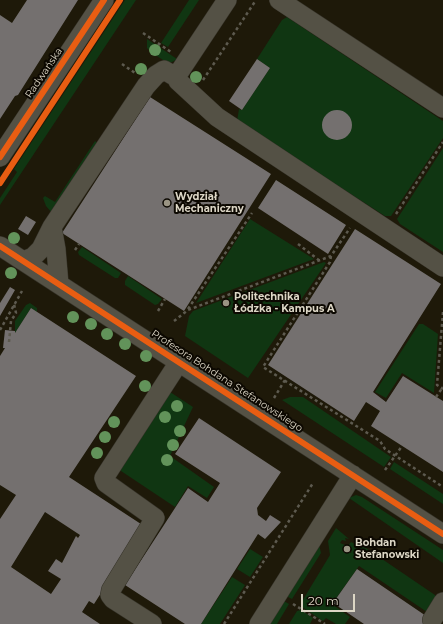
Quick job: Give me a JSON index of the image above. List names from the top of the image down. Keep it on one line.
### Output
{"streets":{"street":["Radwańska","Profesora Bohdana Stefanowskiego"]},"places":["Wydział Mechaniczny","Politechnika Łódzka - Kampus A","Bohdan Stefanowski"],"scale_bar":"20 m"}
